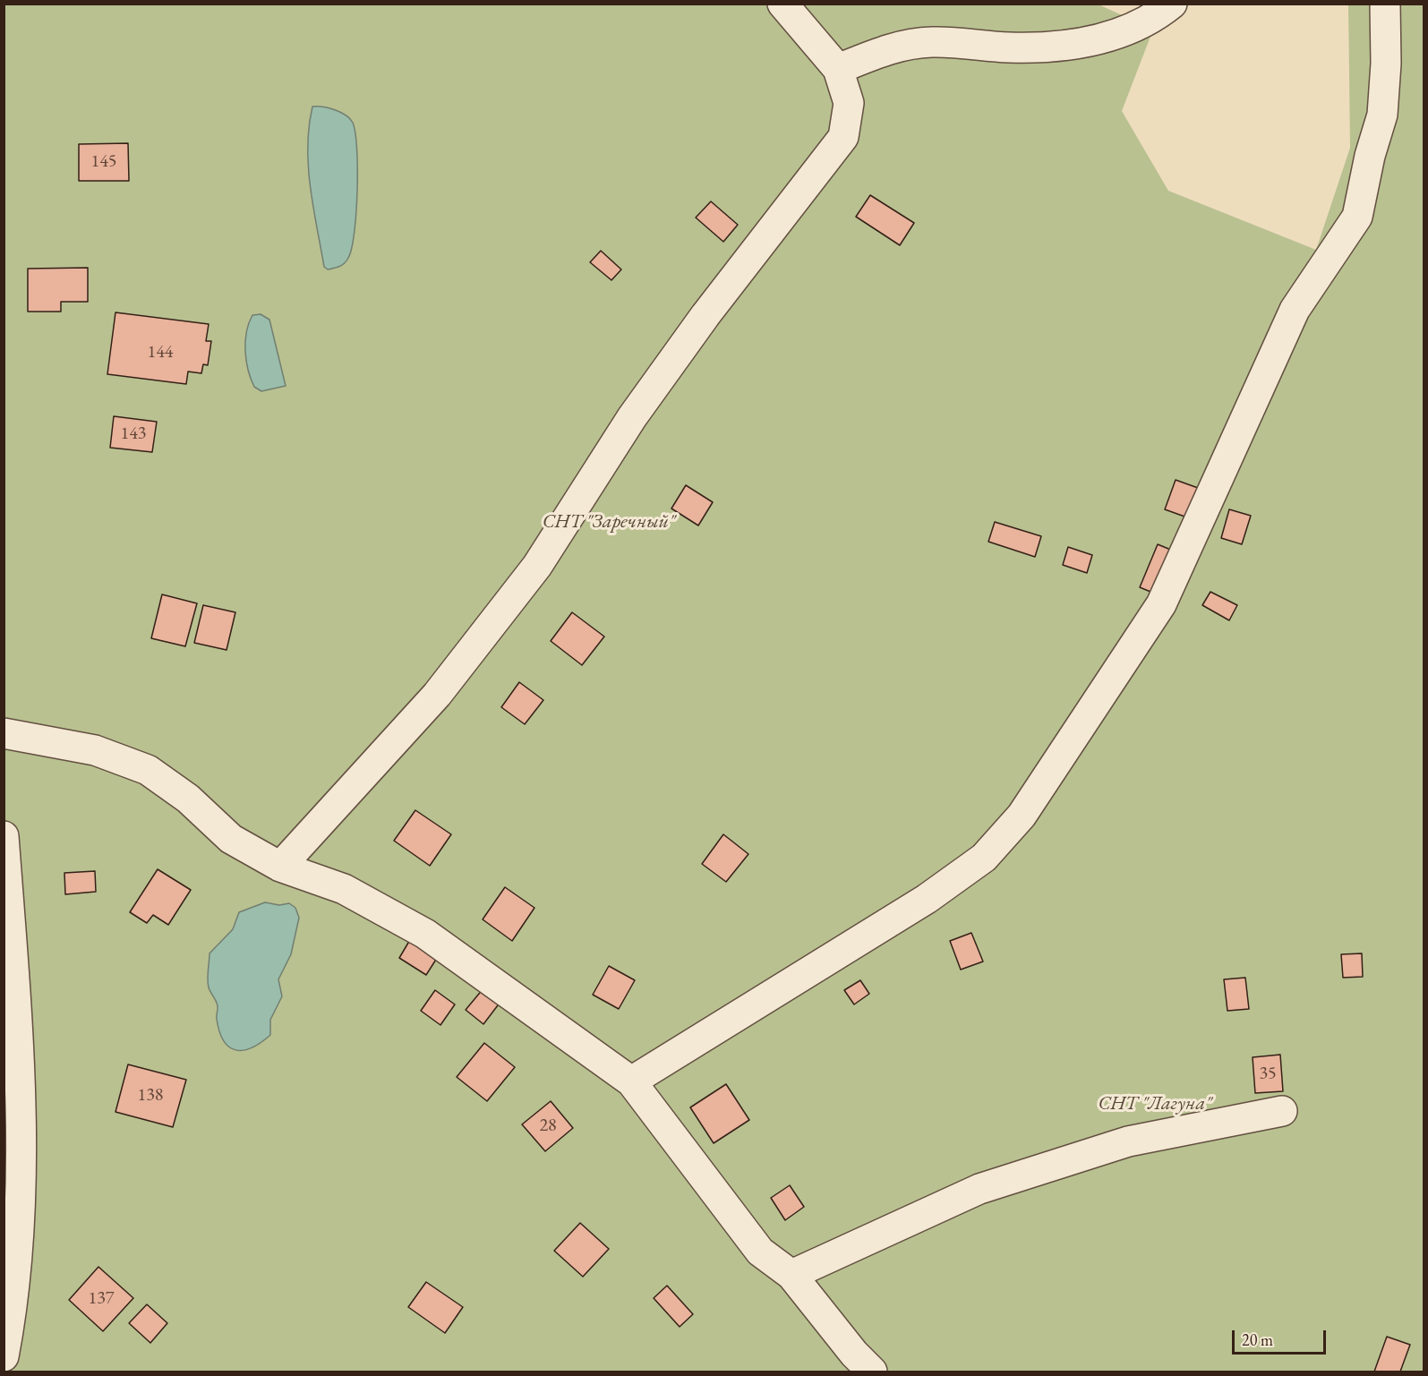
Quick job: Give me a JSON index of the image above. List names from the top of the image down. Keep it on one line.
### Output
{"parks":["СНТ \"Заречный\"","СНТ \"Лагуна\""],"house_numbers":["145","144","143","35","138","28","137"],"scale_bar":"20 m"}
